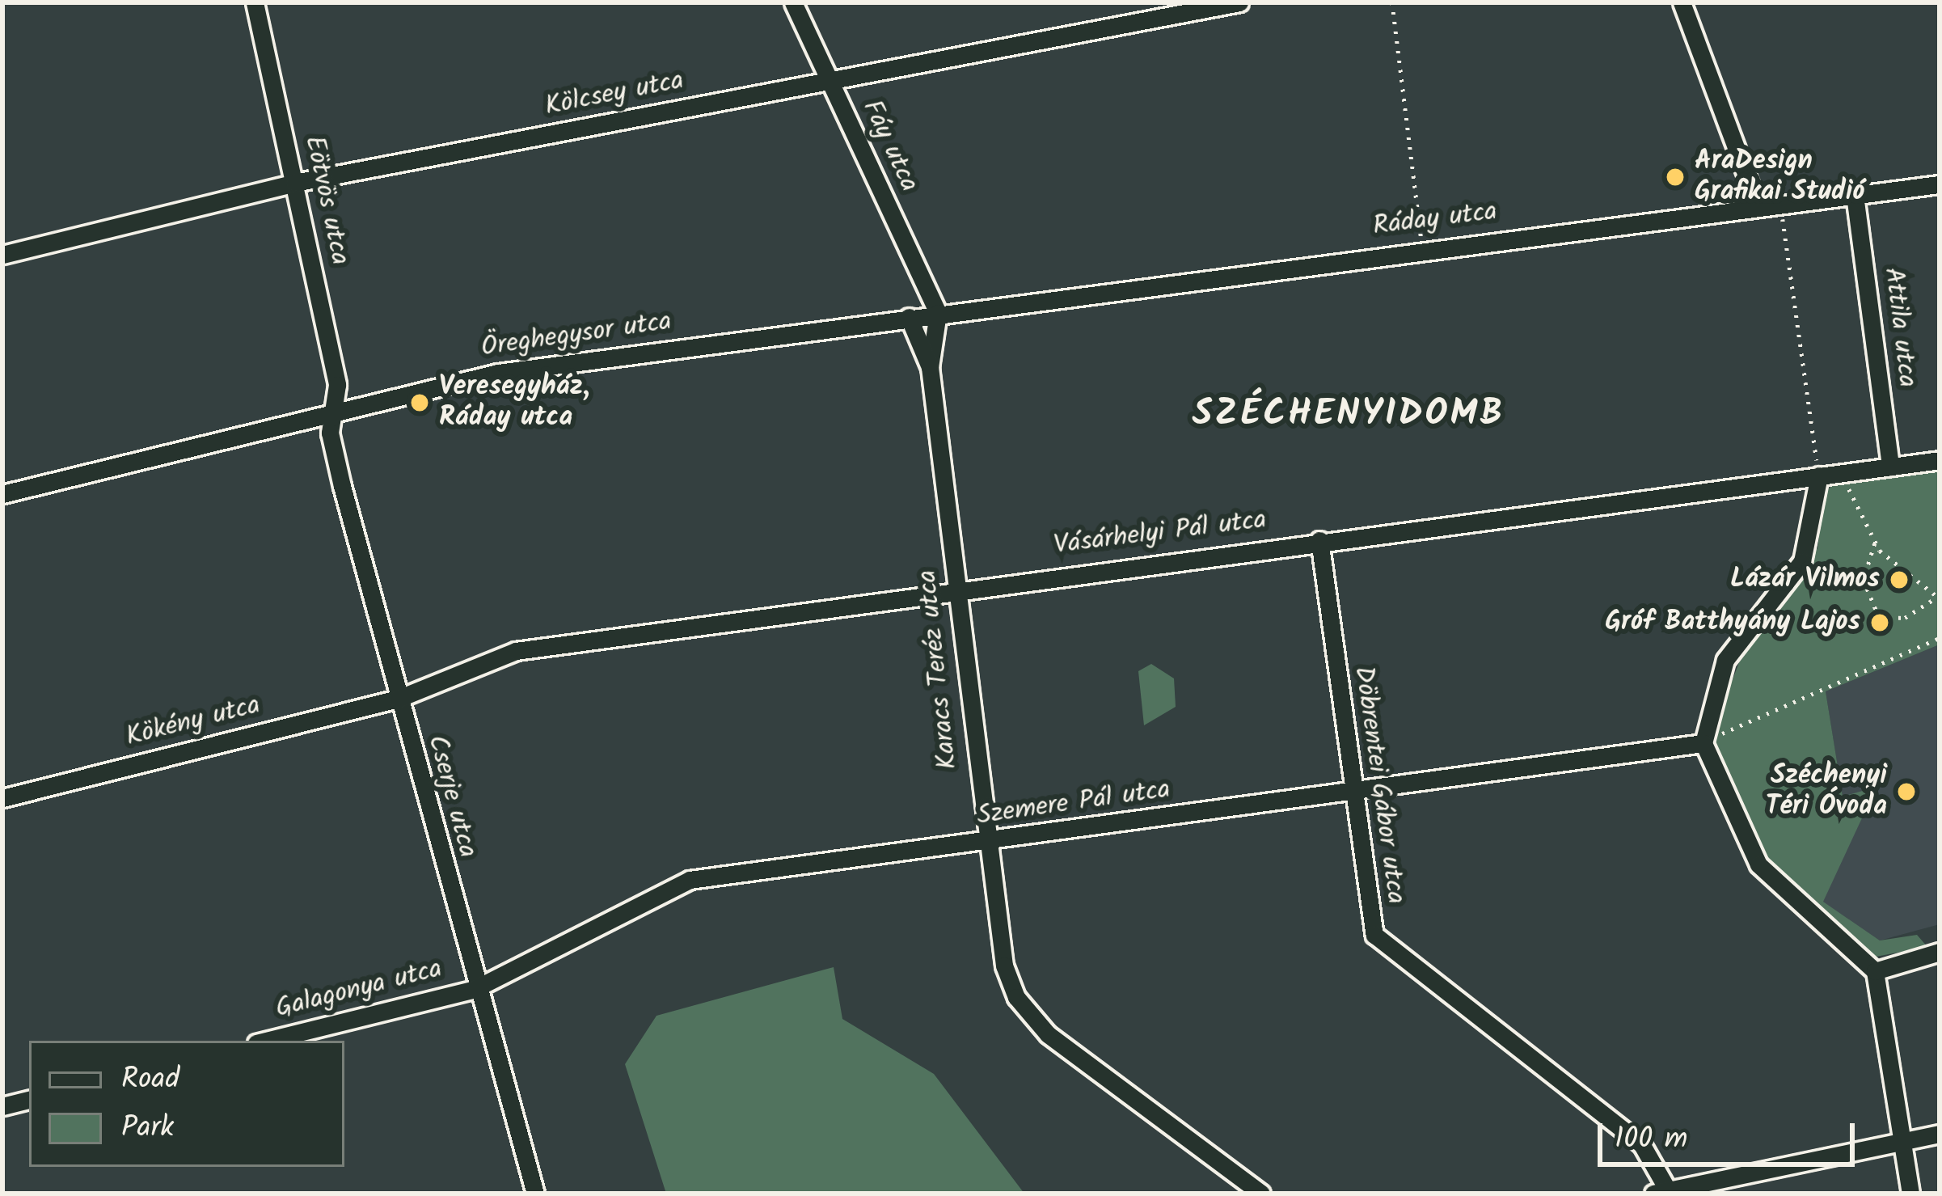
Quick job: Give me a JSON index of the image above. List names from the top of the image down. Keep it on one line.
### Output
{"streets":{"street":["Kölcsey utca","Fáy utca","Eötvös utca","Ráday utca","Attila utca","Öreghegysor utca","Vásárhelyi Pál utca","Karacs Teréz utca","Kökény utca","Döbrentei Gábor utca","Cserje utca","Szemere Pál utca","Galagonya utca"]},"crossings":[["Kölcsey utca","Fáy utca"],["Kölcsey utca","Eötvös utca"],["Fáy utca","Ráday utca"],["Fáy utca","Öreghegysor utca"],["Fáy utca","Karacs Teréz utca"],["Eötvös utca","Öreghegysor utca"],["Eötvös utca","Cserje utca"],["Ráday utca","Attila utca"],["Ráday utca","Öreghegysor utca"],["Ráday utca","Karacs Teréz utca"],["Attila utca","Vásárhelyi Pál utca"],["Öreghegysor utca","Karacs Teréz utca"],["Öreghegysor utca","Cserje utca"],["Vásárhelyi Pál utca","Karacs Teréz utca"],["Vásárhelyi Pál utca","Kökény utca"],["Vásárhelyi Pál utca","Döbrentei Gábor utca"],["Vásárhelyi Pál utca","Cserje utca"],["Karacs Teréz utca","Szemere Pál utca"],["Kökény utca","Cserje utca"],["Döbrentei Gábor utca","Szemere Pál utca"],["Cserje utca","Szemere Pál utca"],["Cserje utca","Galagonya utca"],["Szemere Pál utca","Galagonya utca"]],"districts":["SZÉCHENYIDOMB"],"places":["AraDesign Grafikai Studió","Veresegyház, Ráday utca","Lázár Vilmos","Gróf Batthyány Lajos","Széchenyi Téri Óvoda"],"legend":["Road","Park"],"scale_bar":"100 m"}
